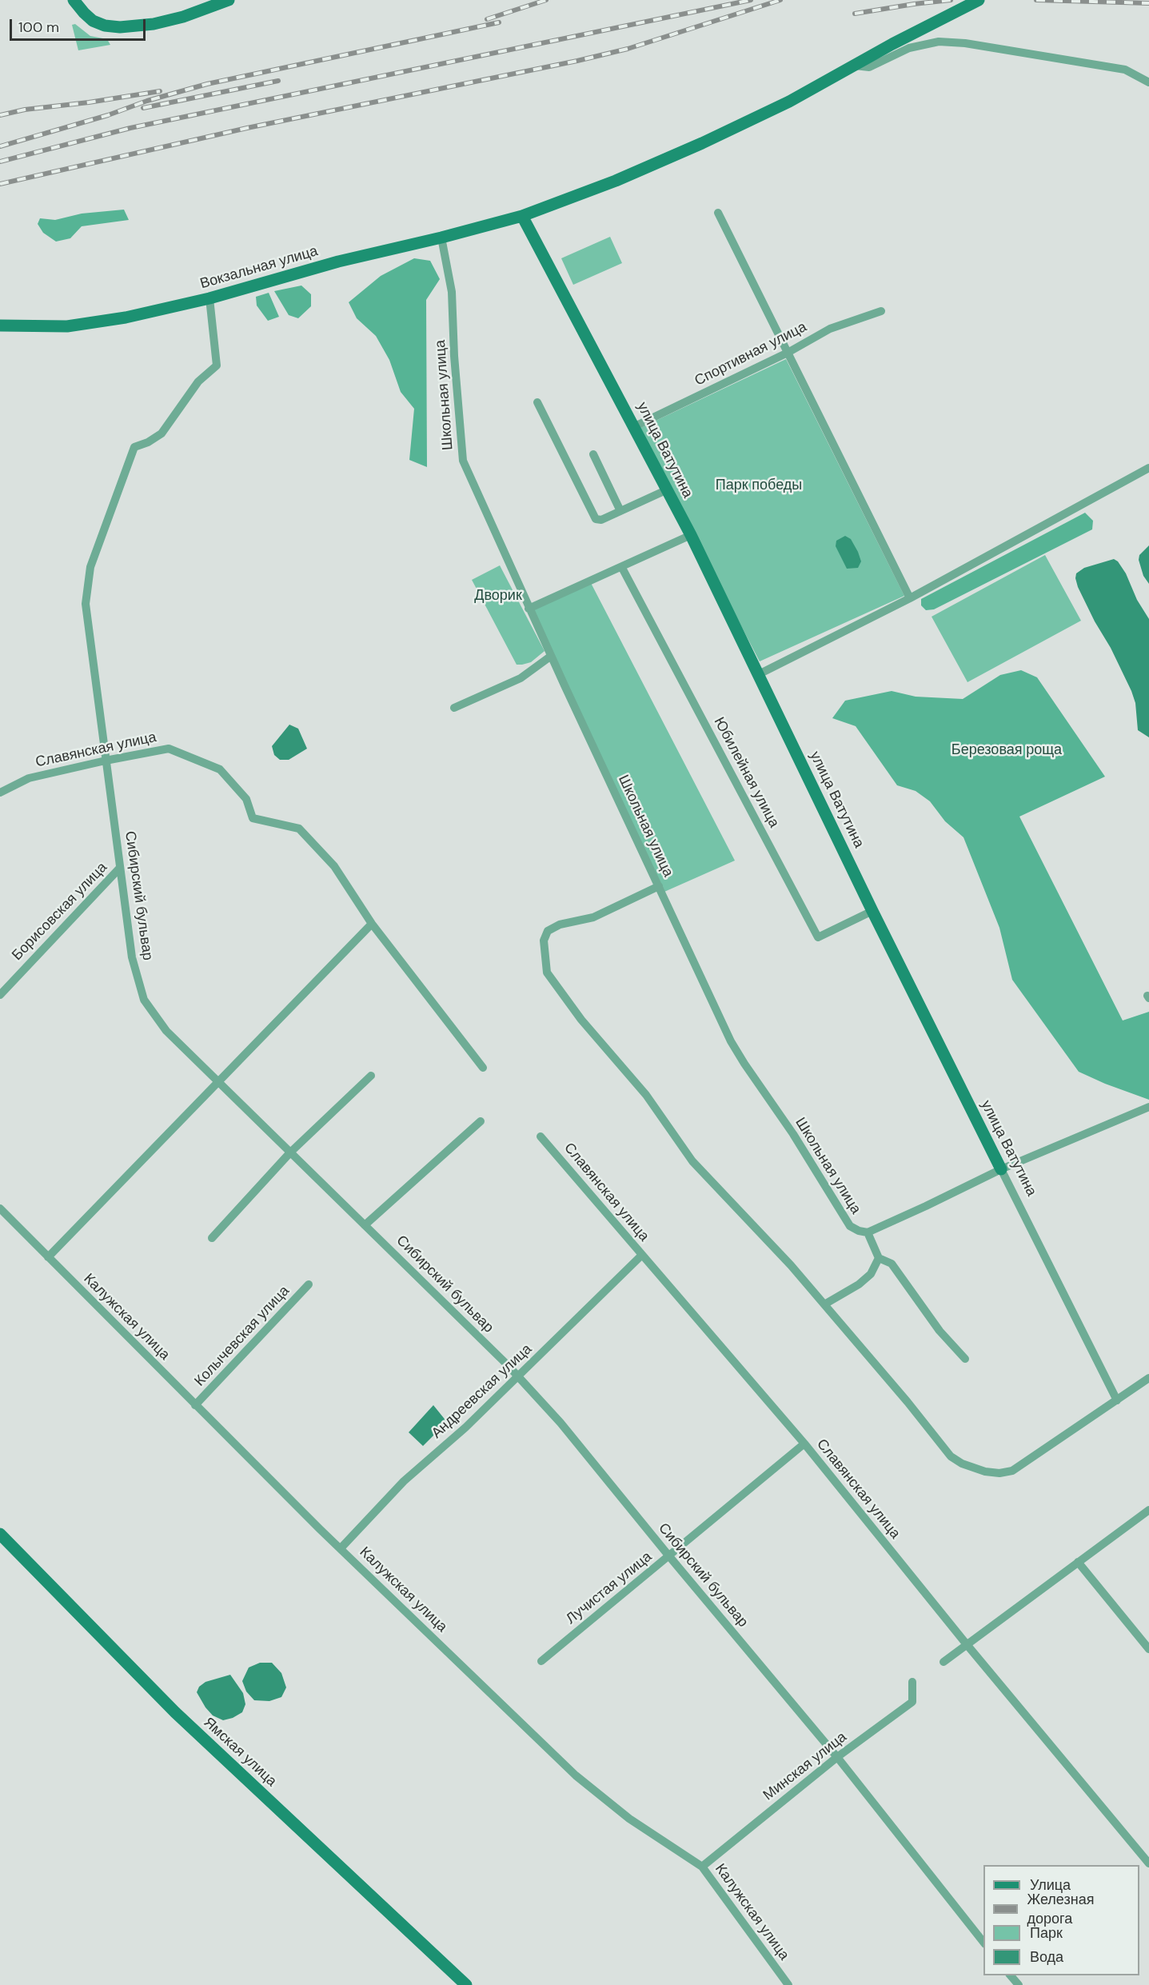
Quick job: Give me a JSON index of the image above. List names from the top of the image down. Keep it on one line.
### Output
{"streets":{"main road":["Вокзальная улица","улица Ватутина","Ямская улица"],"street":["Спортивная улица","Школьная улица","Славянская улица","Юбилейная улица","Сибирский бульвар","Борисовская улица","Калужская улица","Колычевская улица","Андреевская улица","Лучистая улица","Минская улица"]},"crossings":[["Вокзальная улица","Школьная улица"],["Вокзальная улица","улица Ватутина"],["Вокзальная улица","Сибирский бульвар"],["Спортивная улица","улица Ватутина"],["улица Ватутина","Юбилейная улица"],["Славянская улица","Сибирский бульвар"],["Славянская улица","Андреевская улица"],["Славянская улица","Лучистая улица"],["Сибирский бульвар","Борисовская улица"],["Сибирский бульвар","Андреевская улица"],["Сибирский бульвар","Лучистая улица"],["Сибирский бульвар","Минская улица"],["Калужская улица","Колычевская улица"],["Калужская улица","Андреевская улица"],["Калужская улица","Минская улица"]],"parks":["Парк победы","Дворик","Березовая роща"],"legend":["Улица","Железная дорога","Парк","Вода"],"scale_bar":"100 m"}
